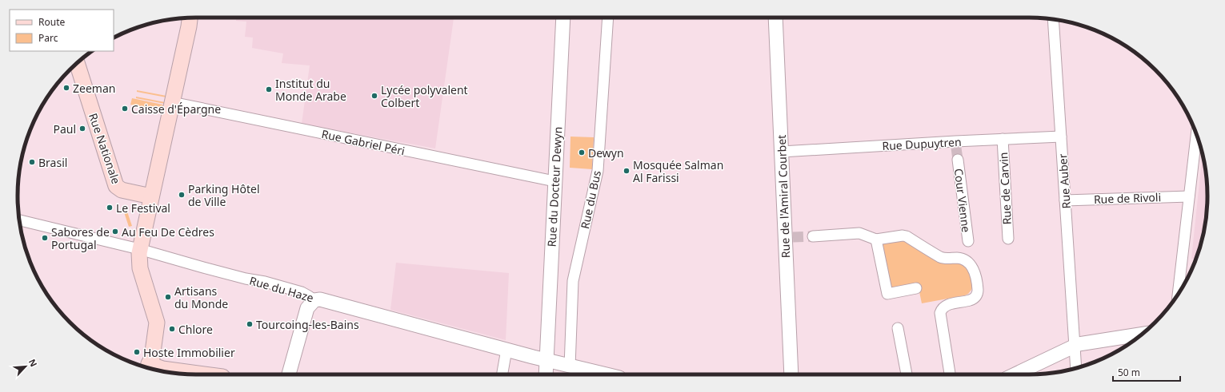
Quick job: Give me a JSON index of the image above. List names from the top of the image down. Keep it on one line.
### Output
{"streets":{"main road":["Rue Nationale"],"street":["Rue Gabriel Péri","Rue Dupuytren","Rue Auber","Rue du Docteur Dewyn","Rue de Carvin","Rue de l'Amiral Courbet","Rue de Rivoli","Rue du Bus","Cour Vienne","Rue du Haze"]},"crossings":[["Rue Gabriel Péri","Rue du Docteur Dewyn"],["Rue Dupuytren","Rue Auber"],["Rue Dupuytren","Rue de Carvin"],["Rue Dupuytren","Rue de l'Amiral Courbet"],["Rue Auber","Rue de Rivoli"],["Rue du Docteur Dewyn","Rue du Haze"],["Rue du Bus","Rue du Haze"]],"places":["Zeeman","Institut du Monde Arabe","Lycée polyvalent Colbert","Caisse d'Épargne","Paul","Dewyn","Brasil","Mosquée Salman Al Farissi","Parking Hôtel de Ville","Le Festival","Au Feu De Cèdres","Sabores de Portugal","Artisans du Monde","Tourcoing-les-Bains","Chlore","Hoste Immobilier"],"legend":["Route","Parc"],"scale_bar":"50 m","north":"top right"}
